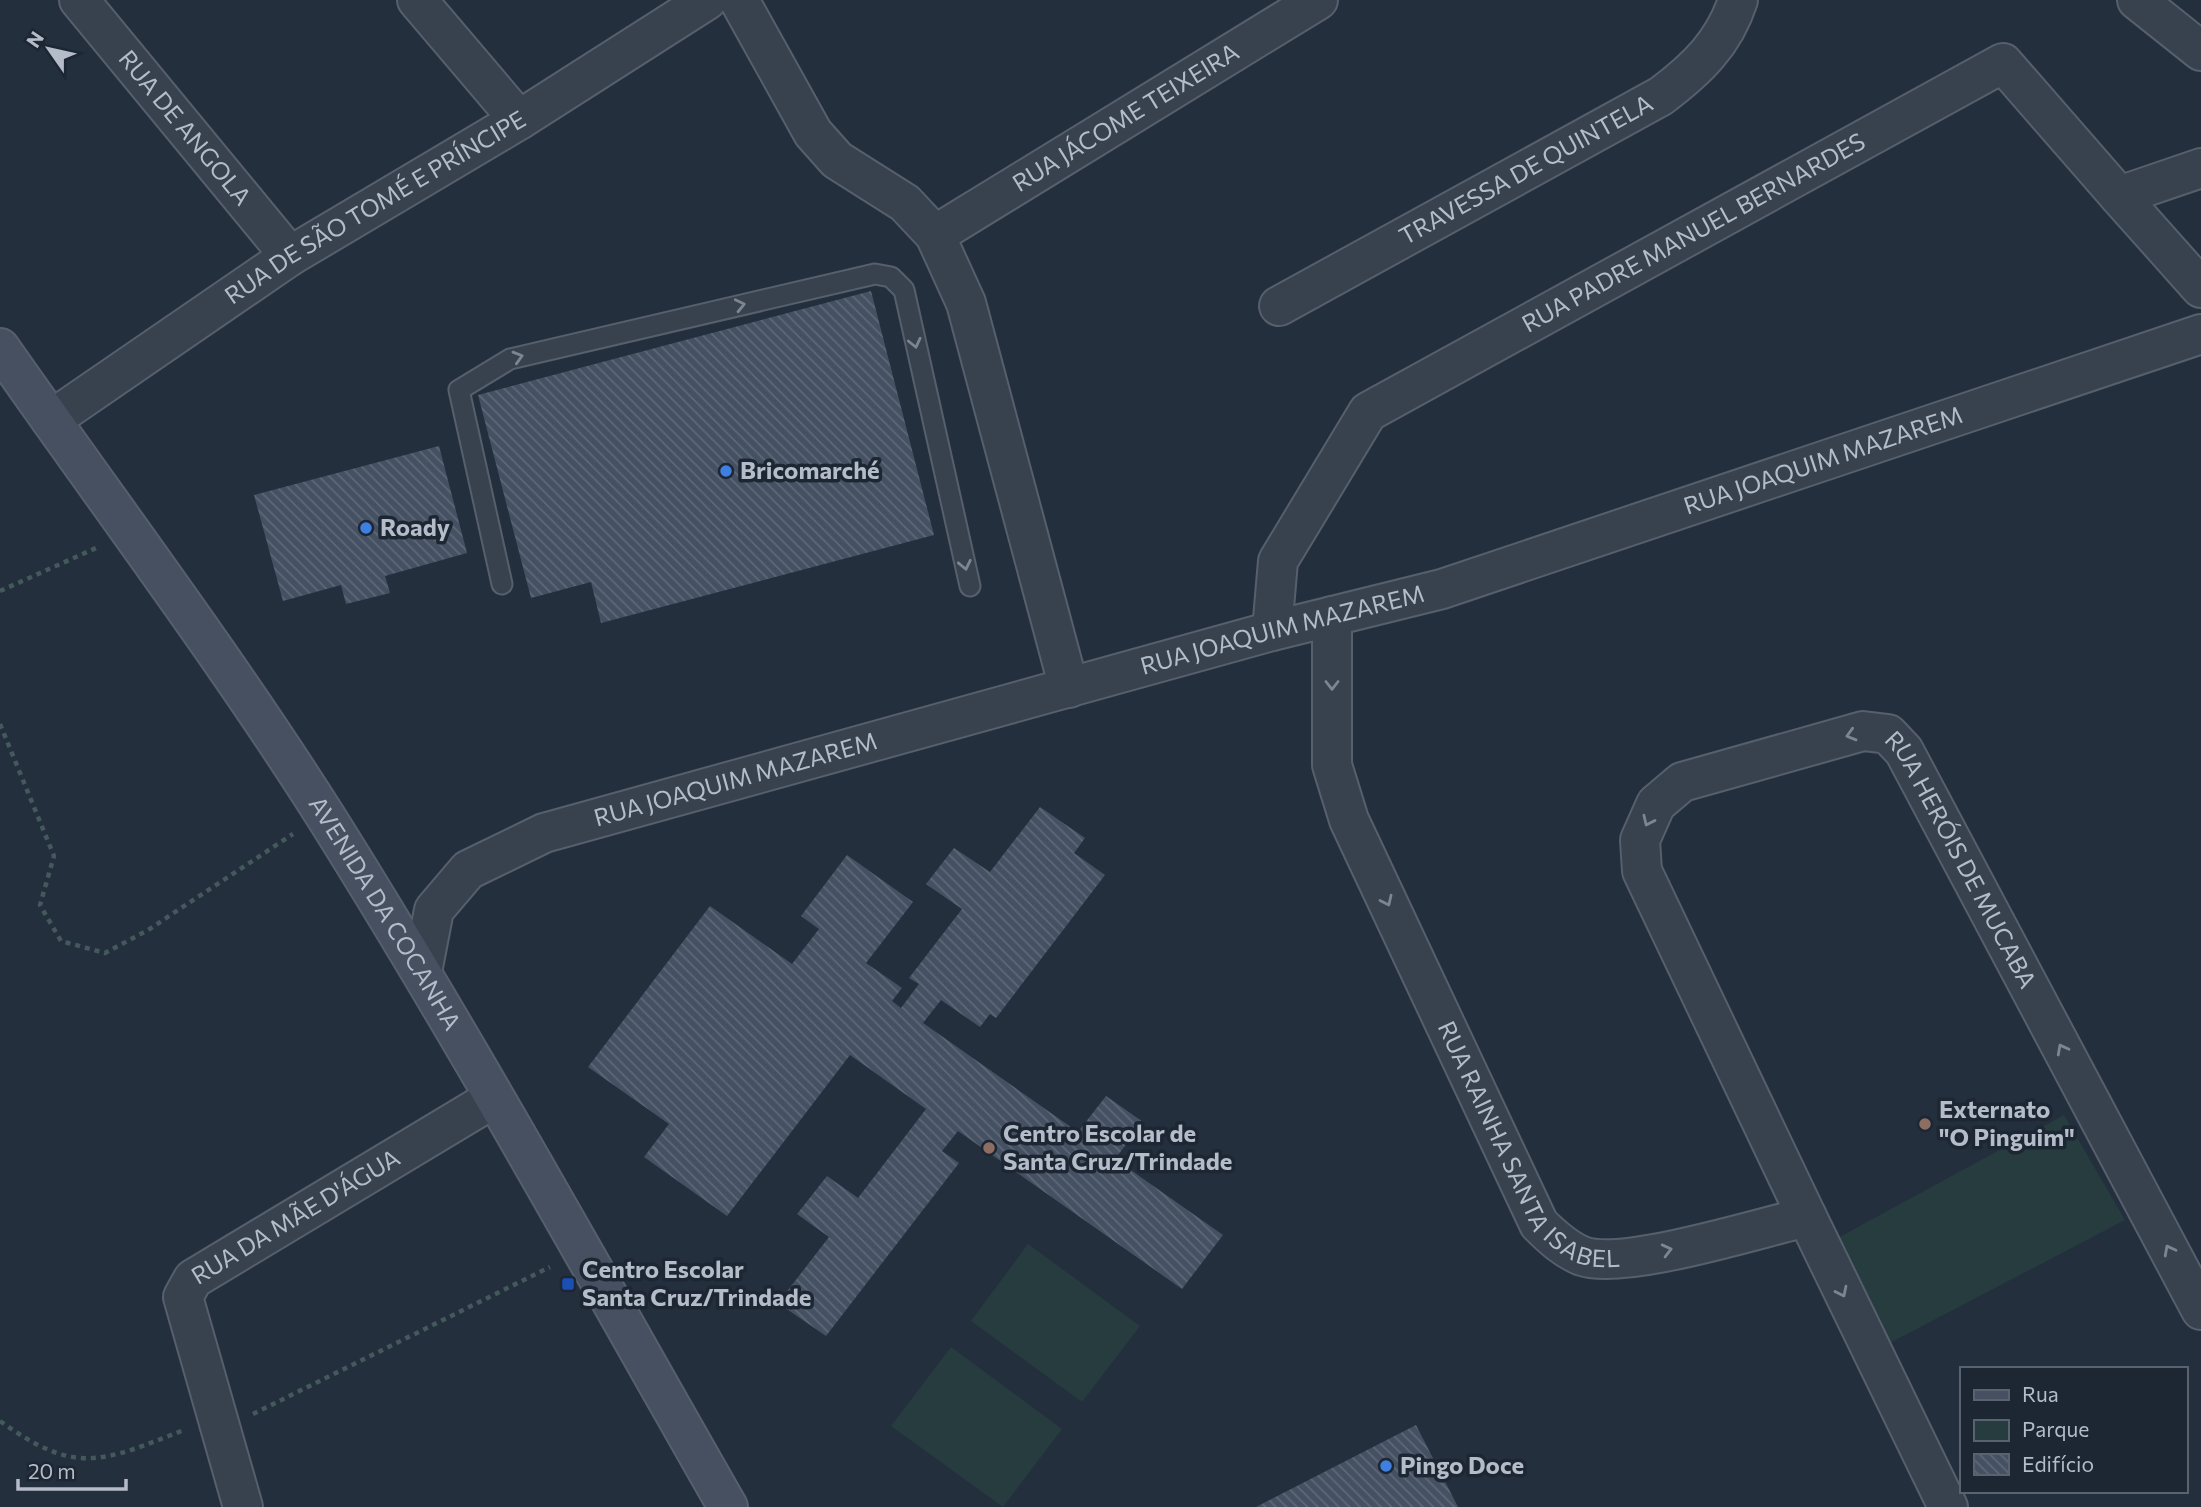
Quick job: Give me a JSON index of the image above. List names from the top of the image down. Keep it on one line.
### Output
{"streets":{"street":["RUA JÁCOME TEIXEIRA","RUA DE ANGOLA","TRAVESSA DE QUINTELA","RUA DE SÃO TOMÉ E PRÍNCIPE","RUA PADRE MANUEL BERNARDES","RUA JOAQUIM MAZAREM","RUA HERÓIS DE MUCABA","AVENIDA DA COCANHA","RUA RAINHA SANTA ISABEL","RUA DA MÃE D'ÁGUA"]},"crossings":[["RUA DE ANGOLA","RUA DE SÃO TOMÉ E PRÍNCIPE"],["RUA DE SÃO TOMÉ E PRÍNCIPE","AVENIDA DA COCANHA"],["RUA PADRE MANUEL BERNARDES","RUA JOAQUIM MAZAREM"],["RUA JOAQUIM MAZAREM","AVENIDA DA COCANHA"],["RUA JOAQUIM MAZAREM","RUA RAINHA SANTA ISABEL"],["RUA HERÓIS DE MUCABA","RUA RAINHA SANTA ISABEL"],["AVENIDA DA COCANHA","RUA DA MÃE D'ÁGUA"]],"one_way":["RUA RAINHA SANTA ISABEL"],"places":{"other":["Bricomarché","Roady","Externato \"O Pinguim\"","Centro Escolar de Santa Cruz/Trindade","Pingo Doce"],"transit":["Centro Escolar Santa Cruz/Trindade"]},"legend":["Rua","Parque","Edifício"],"scale_bar":"20 m","north":"top left"}
